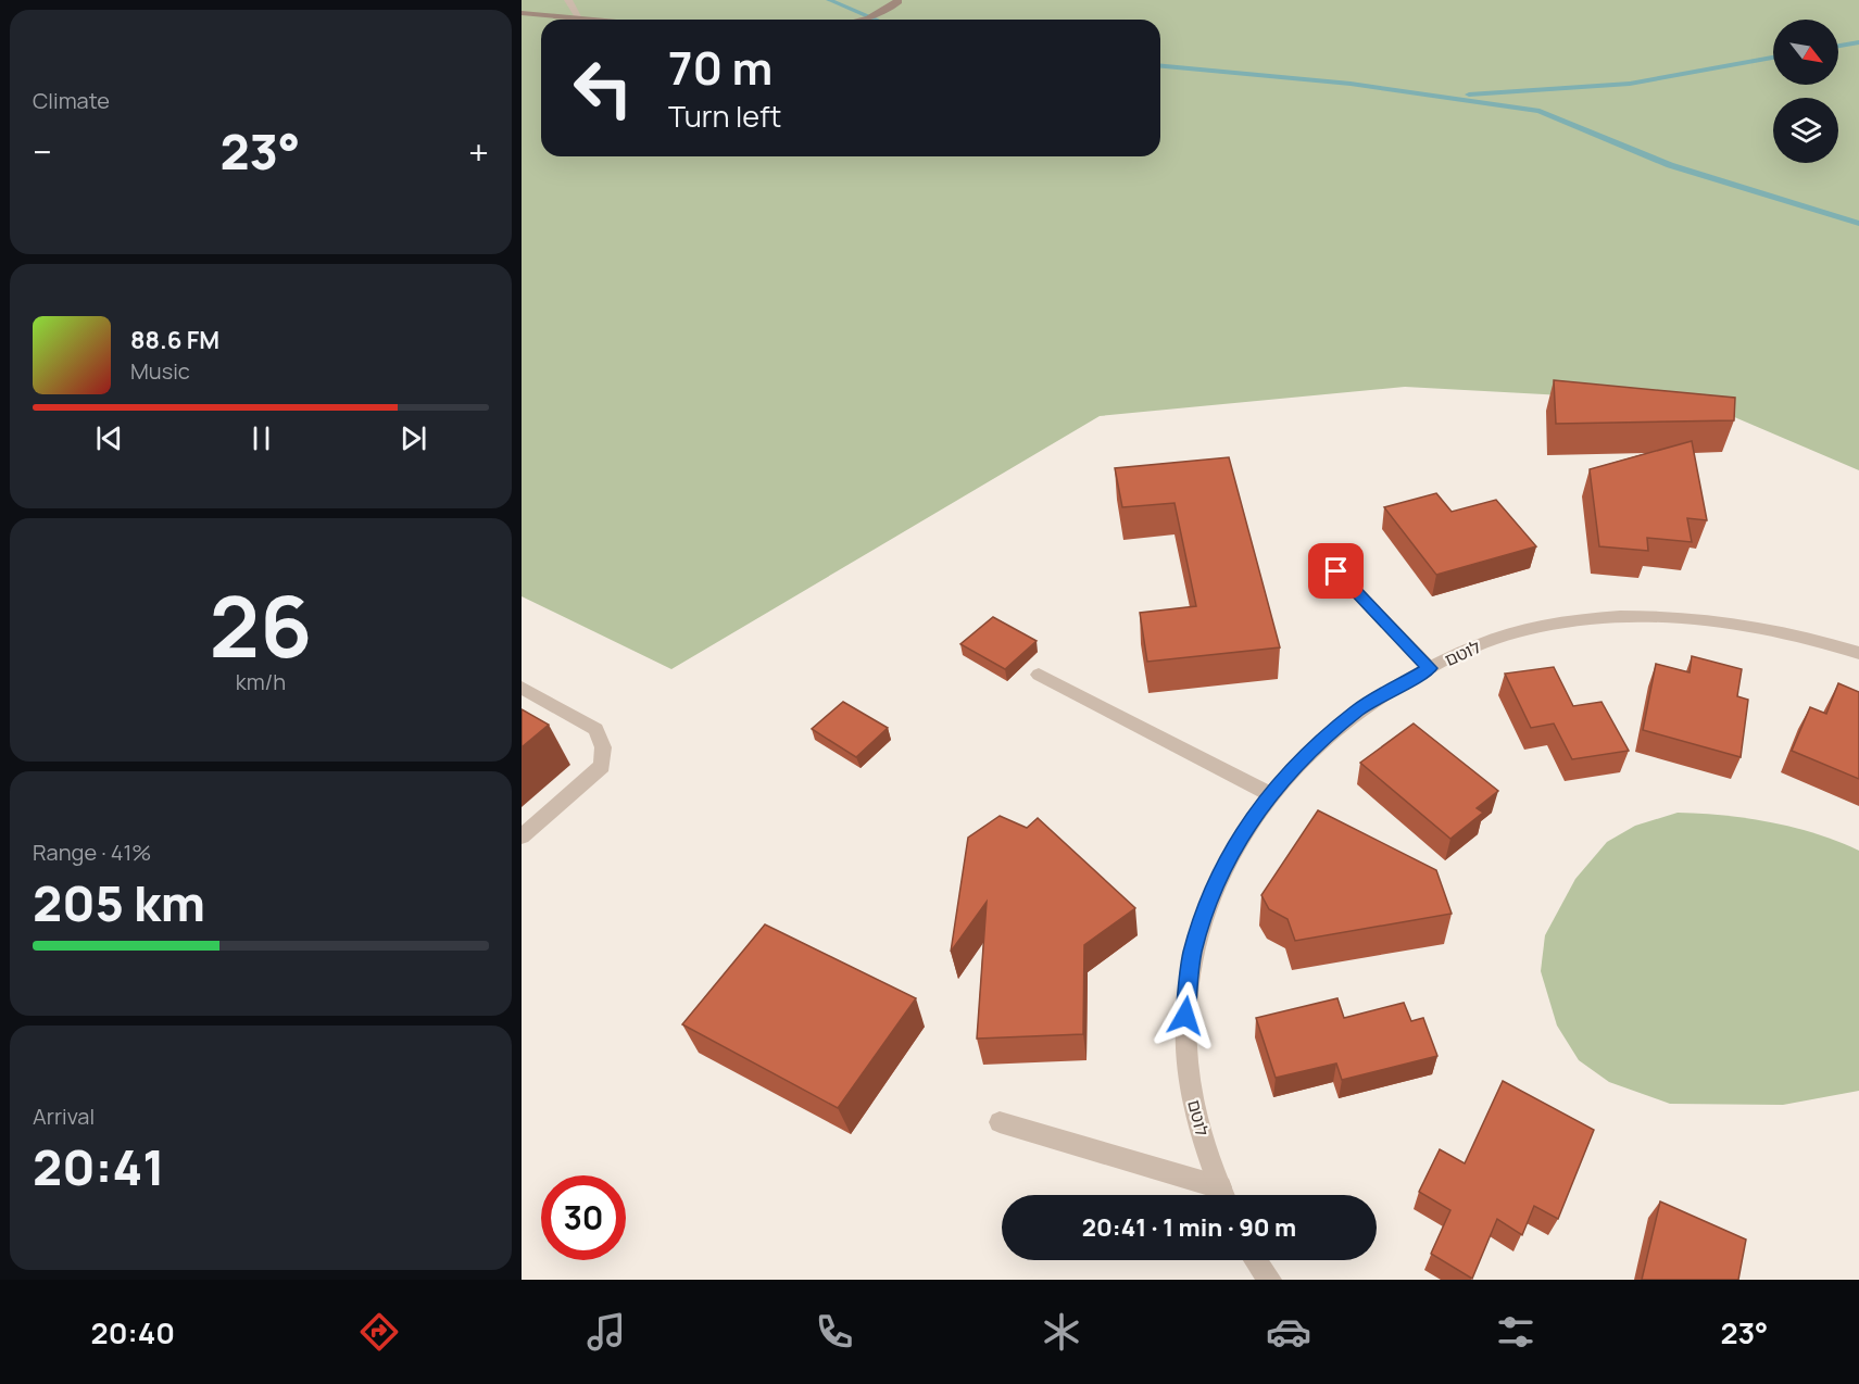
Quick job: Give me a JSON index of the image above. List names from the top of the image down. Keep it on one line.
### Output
{"streets":{"street":["לוטם"]},"north":"bottom right","page":{"tile":["Climate",["26","km/h"],["Range · 41%","205 km"],["Arrival","20:41"]],"turn":["70 m","Turn left"],"heat":["−","23°","+"],"song":["88.6 FM","Music"],"limit":"30","trip":"20:41 · 1 min · 90 m","tabs":["20:40","23°"]}}
